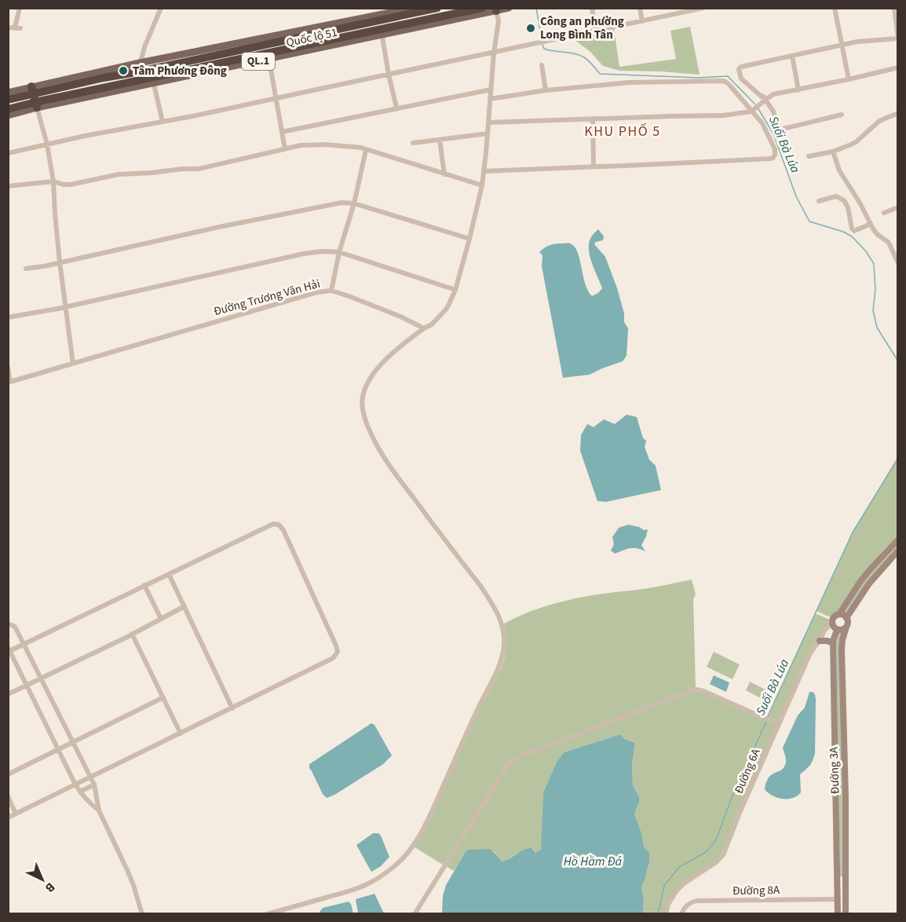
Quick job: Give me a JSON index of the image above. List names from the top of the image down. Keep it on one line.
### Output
{"streets":{"highway":["Quốc lộ 51","QL.1"],"street":["Đường Trương Văn Hải","Đường 3A","Đường 6A","Đường 8A"]},"crossings":[["Đường 3A","Đường 6A"],["Đường 3A","Đường 8A"]],"districts":["KHU PHỐ 5"],"water":["Suối Bà Lúa","Hồ Hầm Đá"],"places":["Công an phường Long Bình Tân","Tâm Phương Đông"],"north":"bottom right"}
